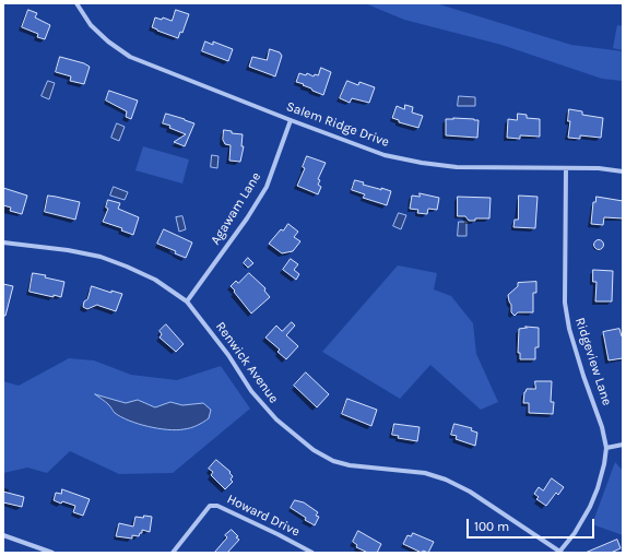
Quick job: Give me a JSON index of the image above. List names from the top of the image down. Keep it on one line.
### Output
{"streets":{"street":["Salem Ridge Drive","Agawam Lane","Ridgeview Lane","Renwick Avenue","Howard Drive"]},"crossings":[["Salem Ridge Drive","Agawam Lane"],["Salem Ridge Drive","Ridgeview Lane"],["Agawam Lane","Renwick Avenue"],["Ridgeview Lane","Renwick Avenue"]],"scale_bar":"100 m"}
